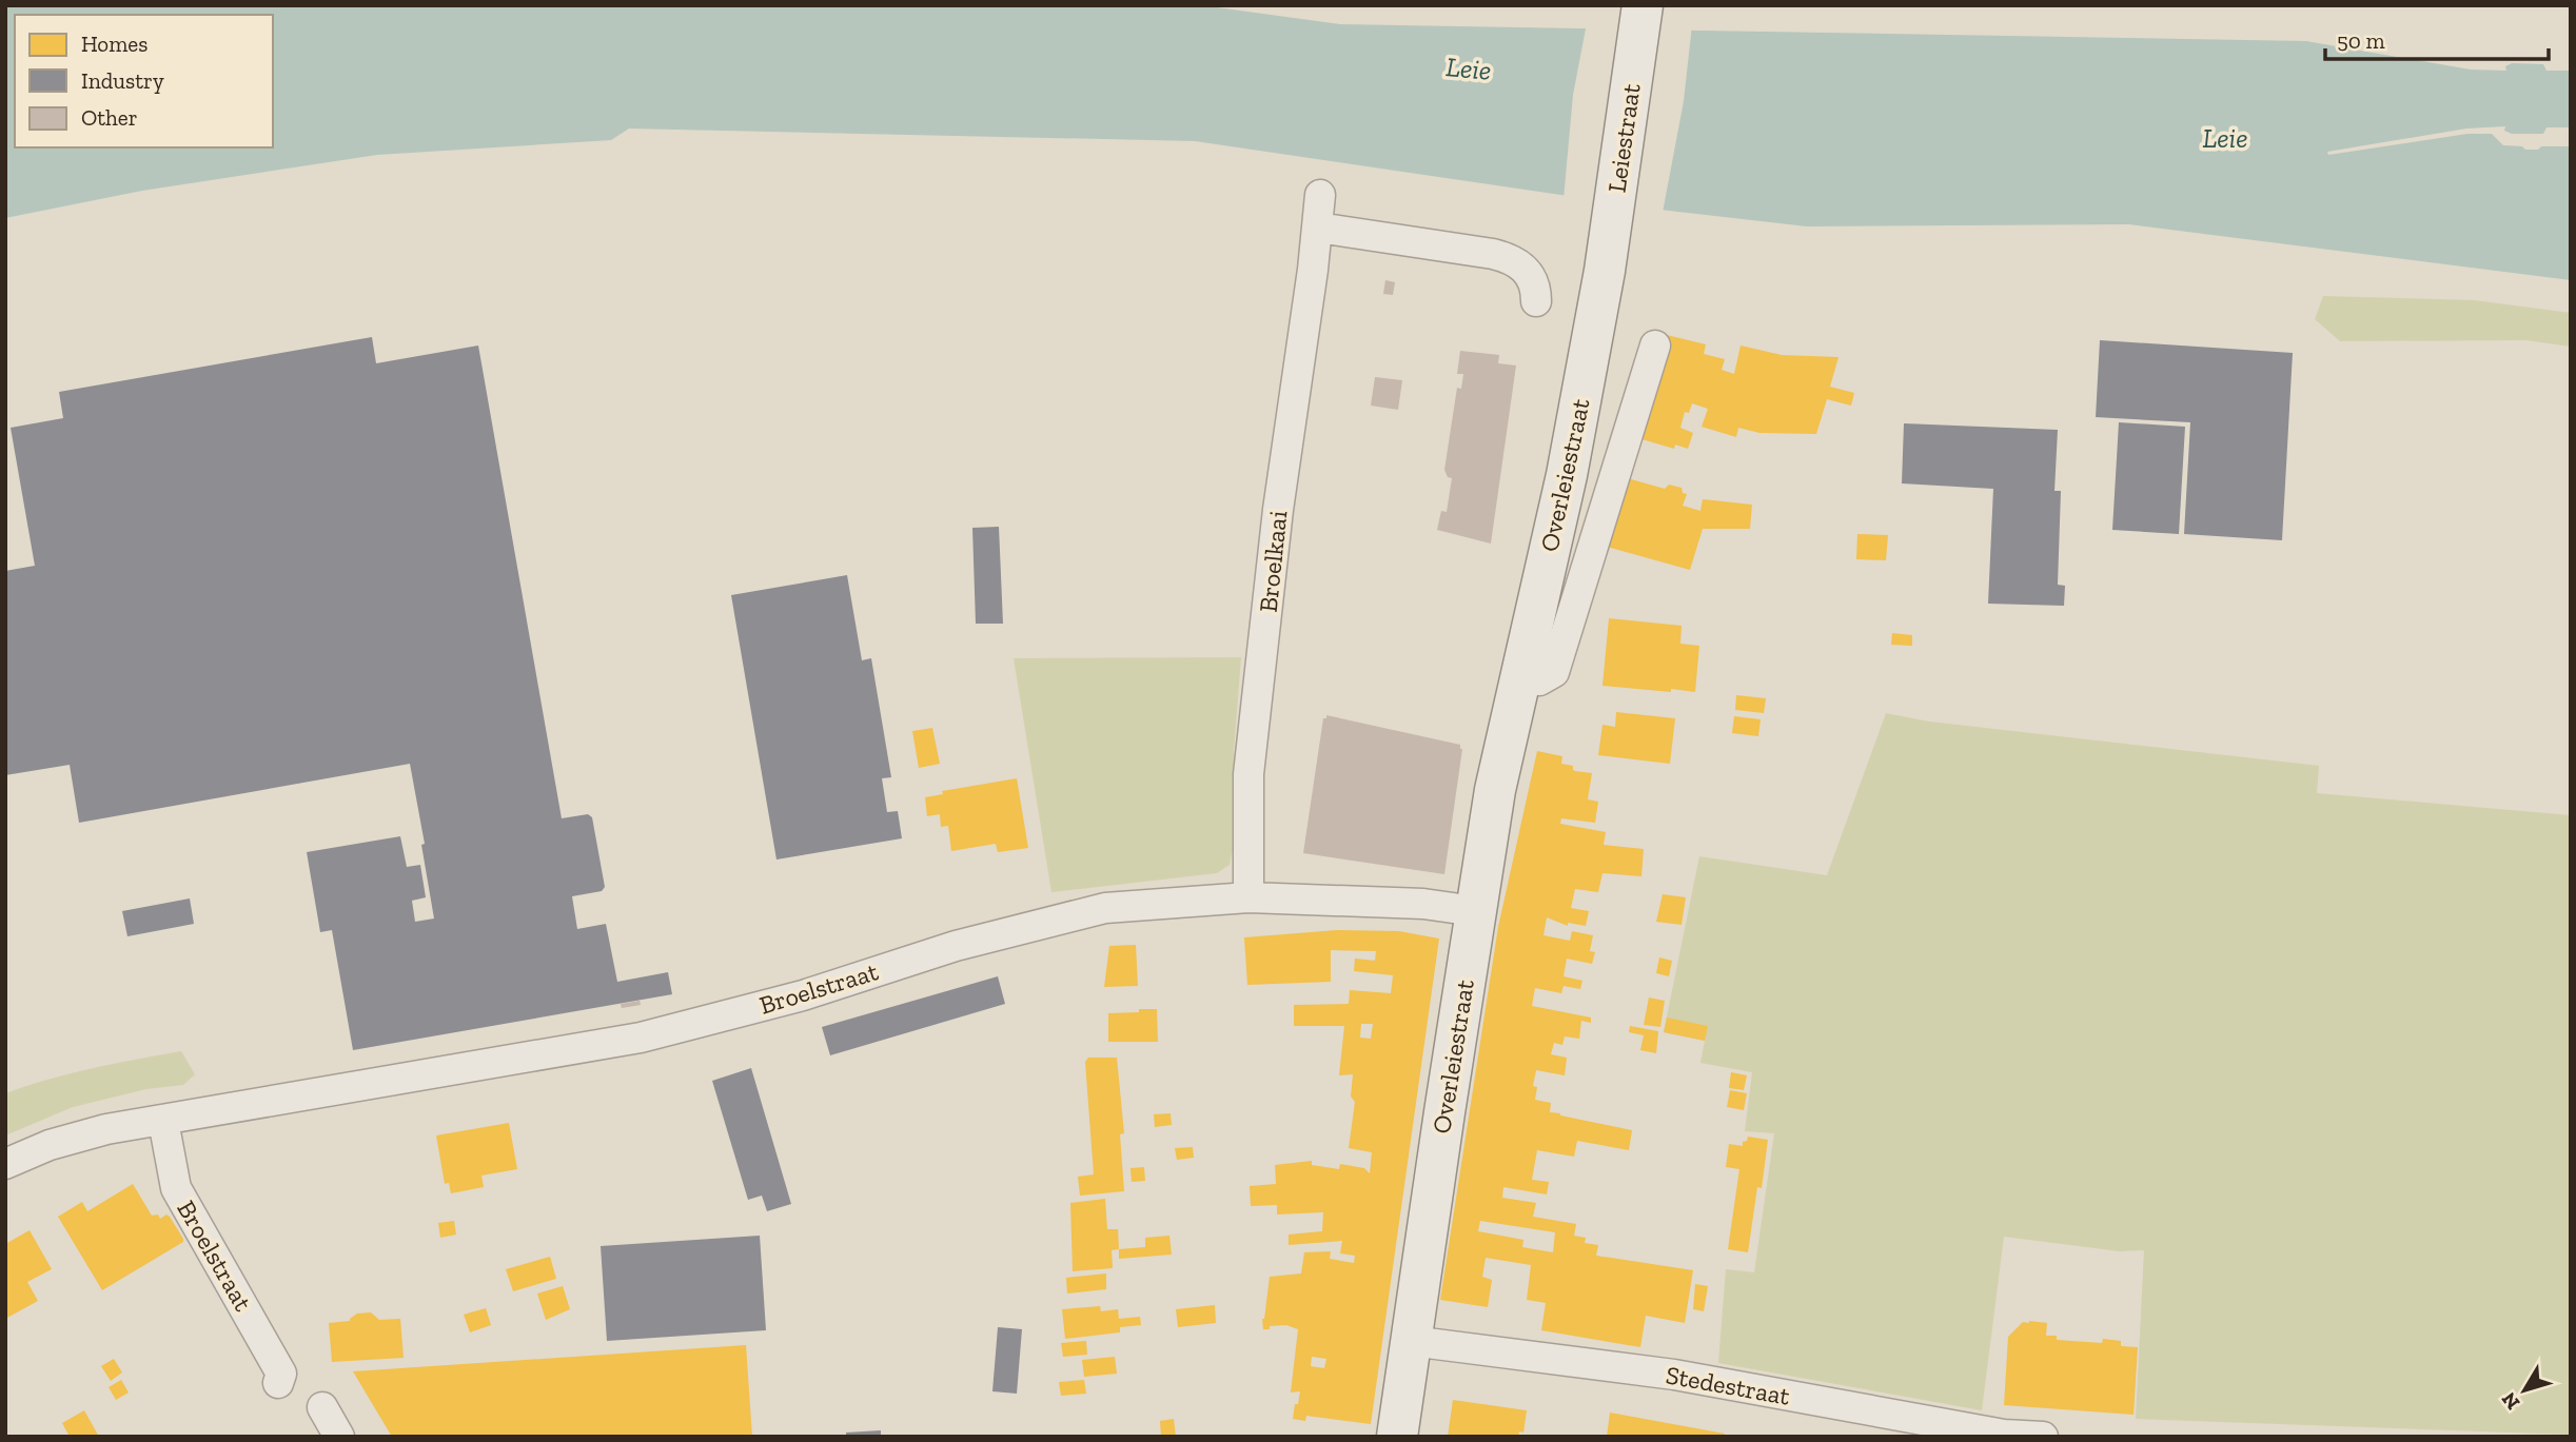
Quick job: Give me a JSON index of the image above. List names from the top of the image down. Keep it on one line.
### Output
{"streets":{"main road":["Leiestraat","Overleiestraat"],"street":["Broelkaai","Broelstraat","Stedestraat"]},"crossings":[["Leiestraat","Overleiestraat"],["Overleiestraat","Broelstraat"],["Overleiestraat","Stedestraat"],["Broelkaai","Broelstraat"]],"water":["Leie"],"legend":["Homes","Industry","Other"],"scale_bar":"50 m","north":"bottom left"}
